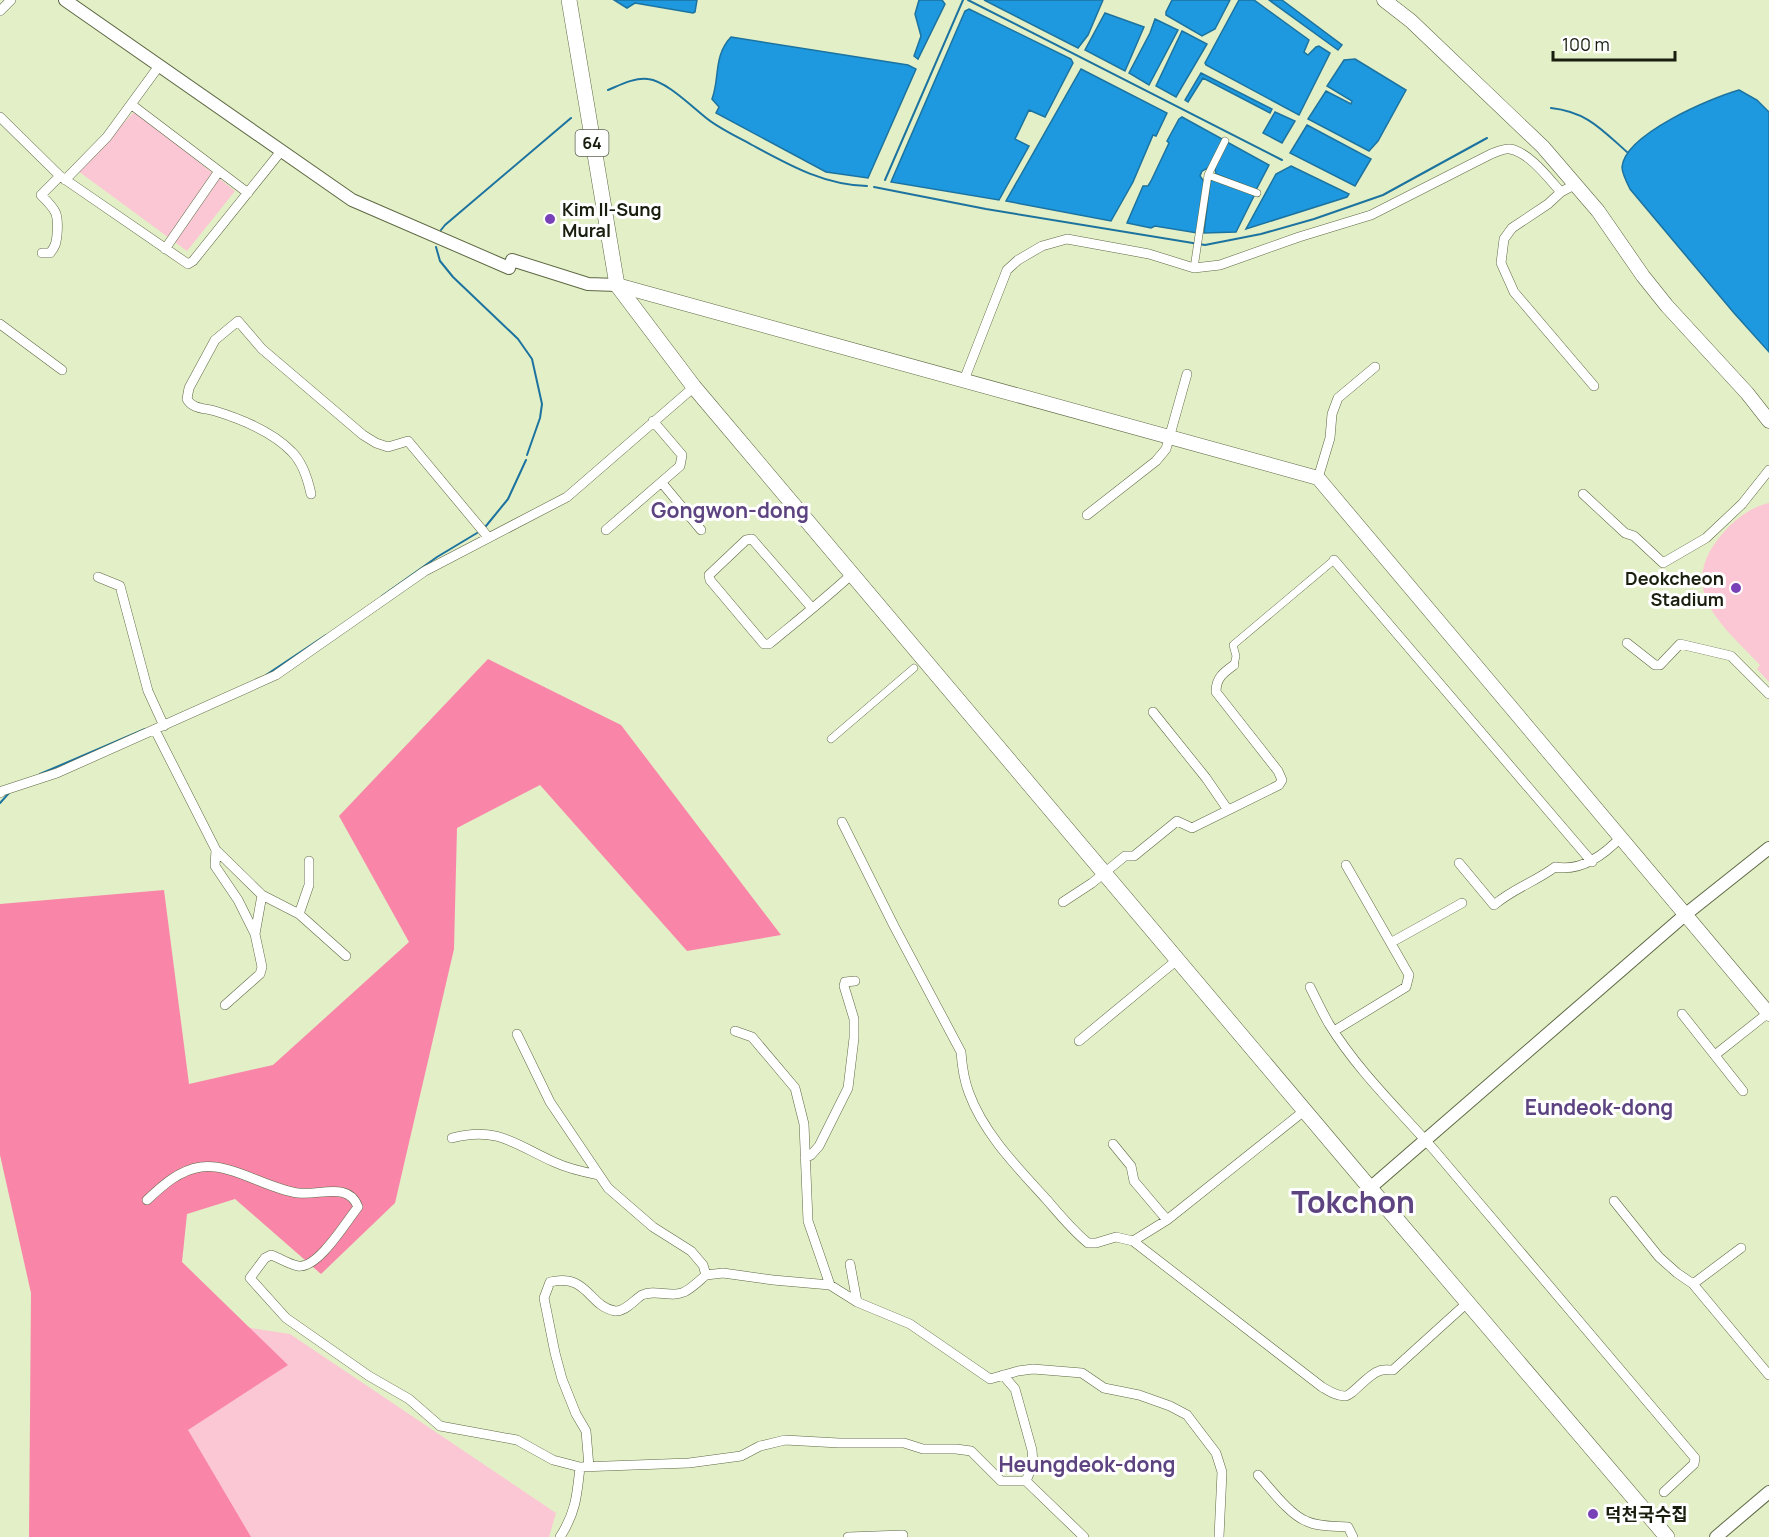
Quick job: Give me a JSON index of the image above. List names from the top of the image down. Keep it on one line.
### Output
{"streets":{"main road":["64"]},"districts":["Gongwon-dong","Eundeok-dong","Tokchon","Heungdeok-dong"],"places":["Kim Il-Sung Mural","Deokcheon Stadium","덕천국수집"],"scale_bar":"100 m"}
